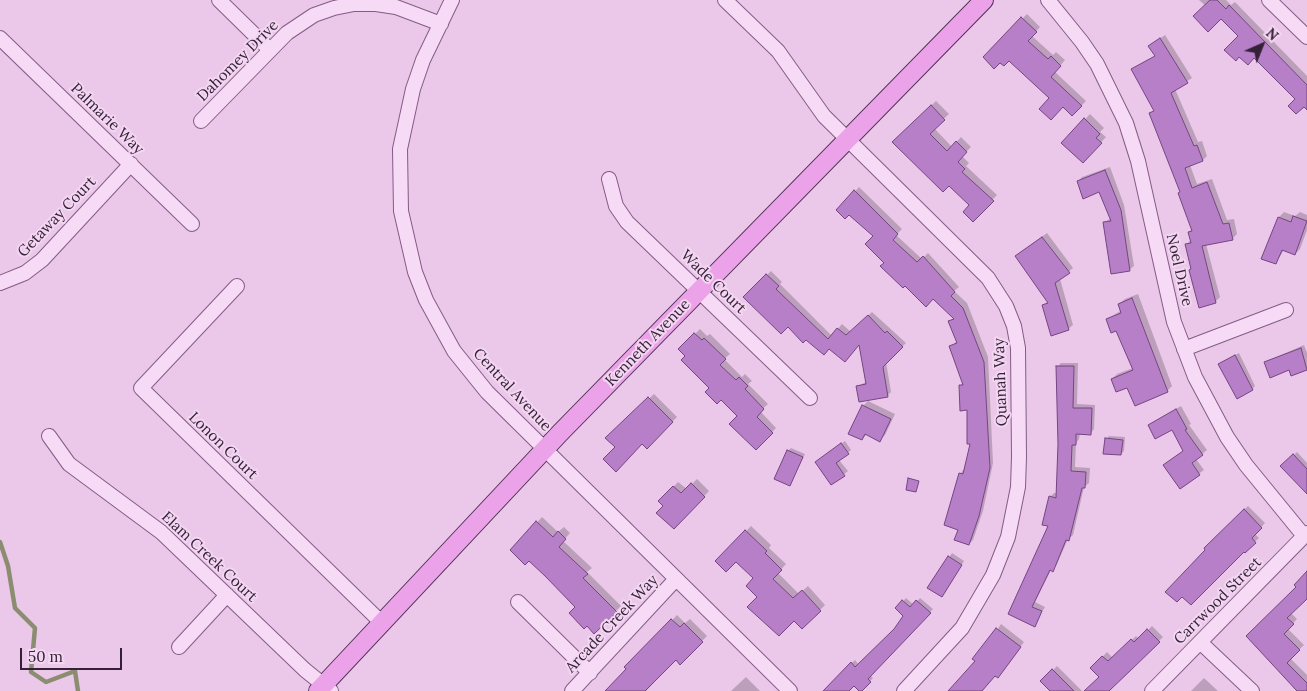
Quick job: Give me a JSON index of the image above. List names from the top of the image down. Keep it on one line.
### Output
{"streets":{"main road":["Kenneth Avenue"],"street":["Dahomey Drive","Palmarie Way","Getaway Court","Noel Drive","Wade Court","Quanah Way","Central Avenue","Lonon Court","Elam Creek Court","Carrwood Street","Arcade Creek Way"]},"crossings":[["Dahomey Drive","Central Avenue"],["Palmarie Way","Getaway Court"],["Noel Drive","Carrwood Street"],["Wade Court","Kenneth Avenue"],["Kenneth Avenue","Quanah Way"],["Kenneth Avenue","Central Avenue"],["Kenneth Avenue","Lonon Court"],["Kenneth Avenue","Elam Creek Court"],["Central Avenue","Arcade Creek Way"]],"scale_bar":"50 m","north":"top right"}
